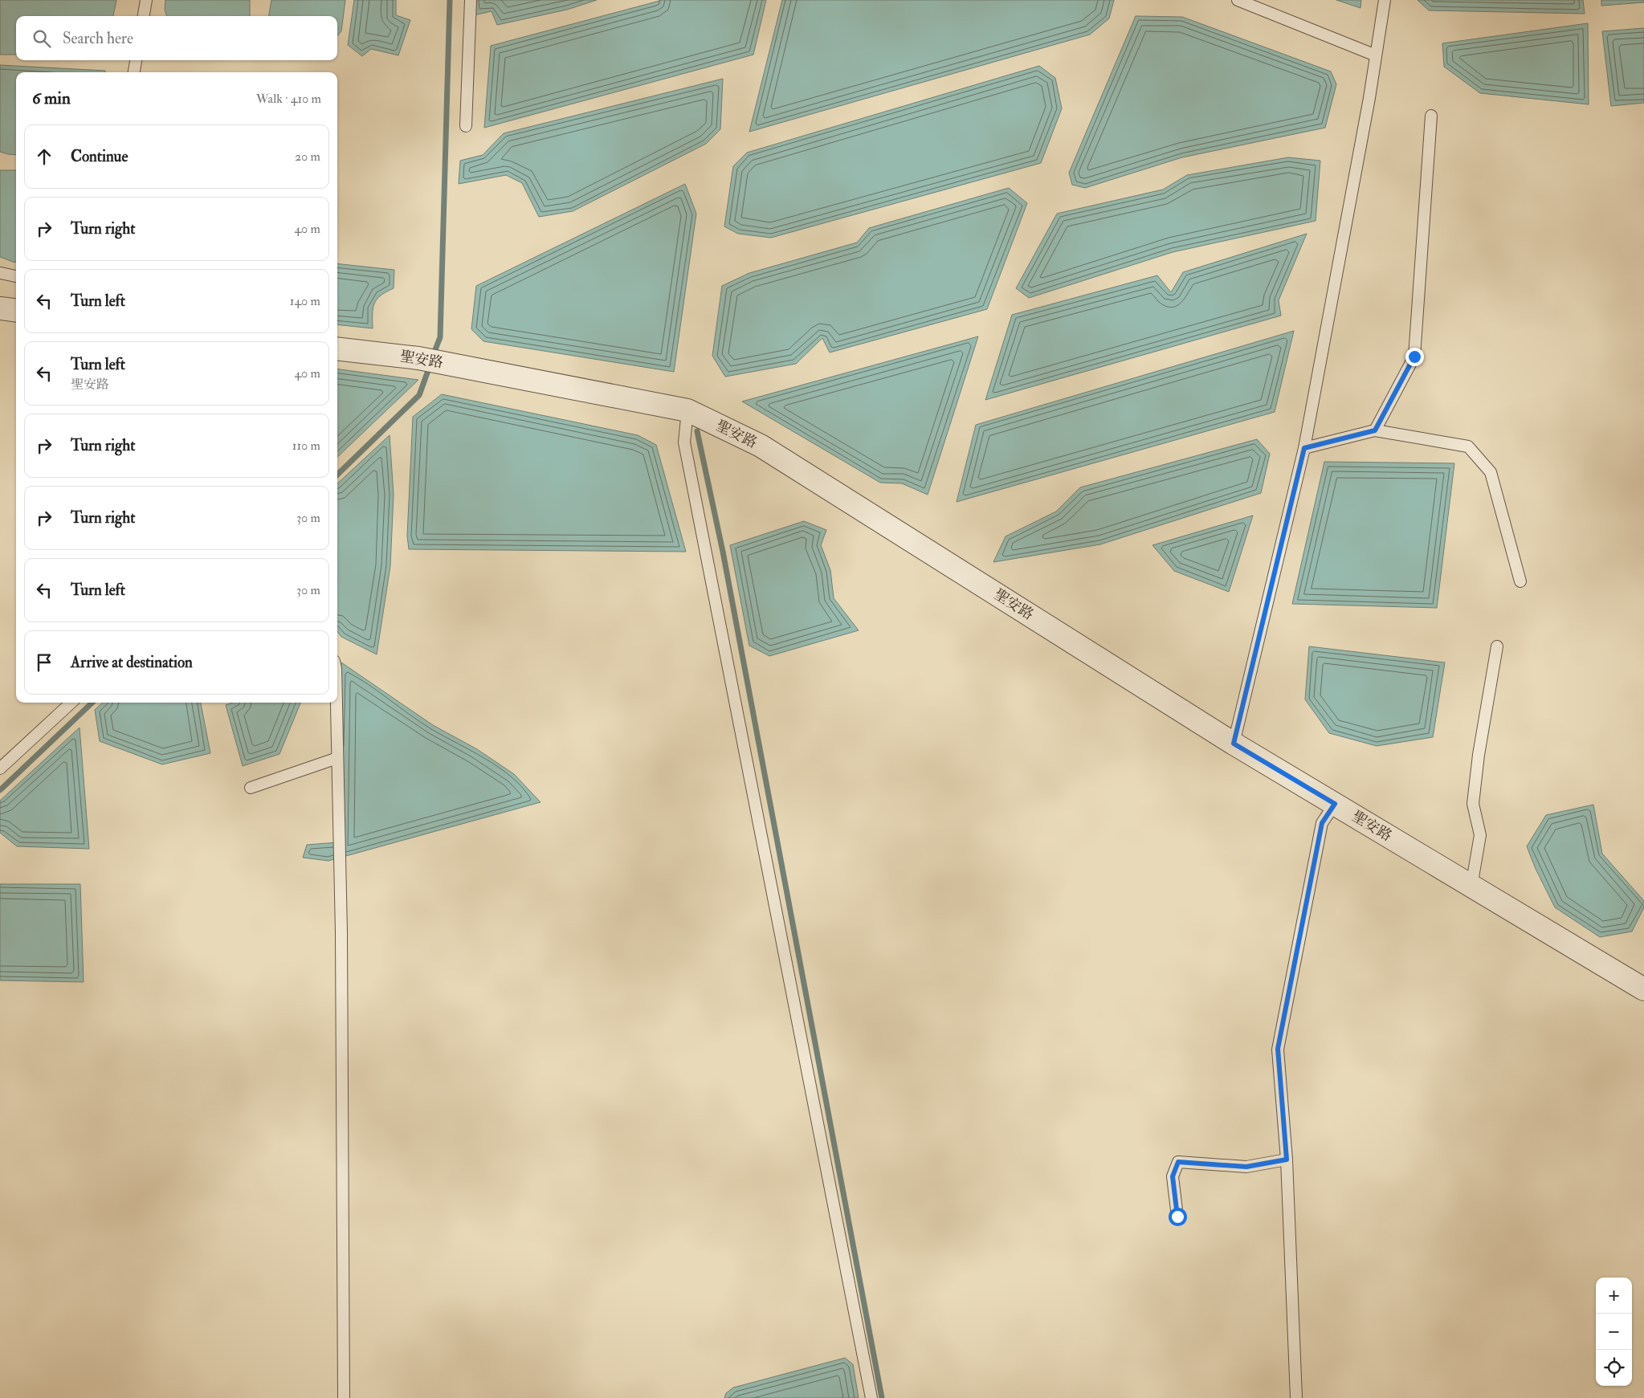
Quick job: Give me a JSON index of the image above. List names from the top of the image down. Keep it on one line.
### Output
{"streets":{"street":["聖安路"]},"page":{"search":"Search here","heading":["6 min","Walk · 410 m"],"list":[["Continue","20 m"],["Turn right","40 m"],["Turn left","140 m"],["Turn left","聖安路","40 m"],["Turn right","110 m"],["Turn right","30 m"],["Turn left","30 m"],"Arrive at destination"],"map_buttons":["+","−"]}}
